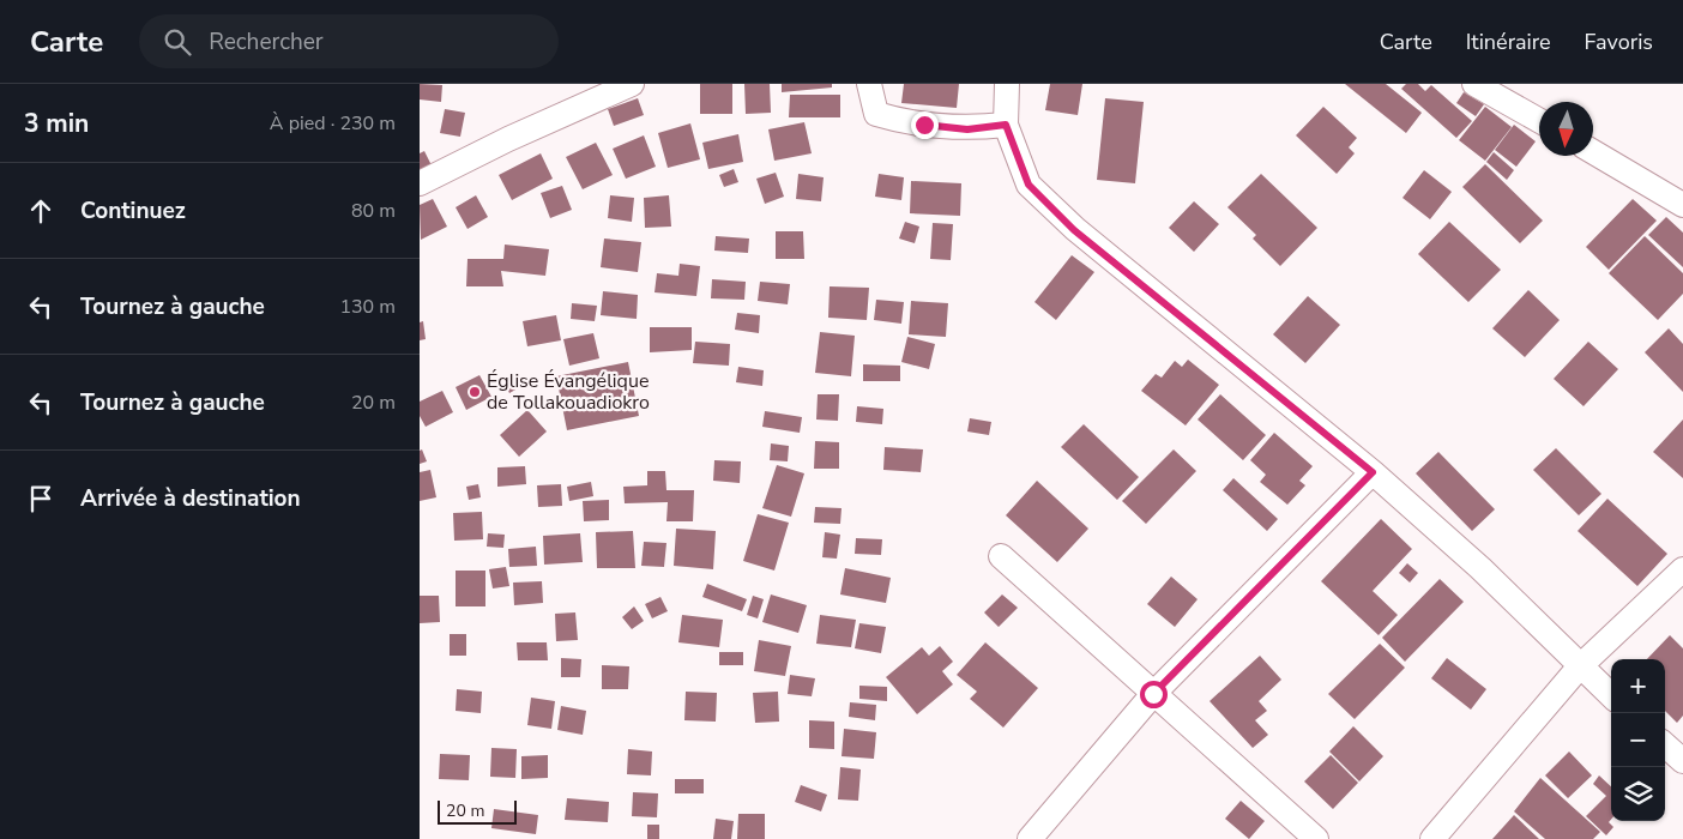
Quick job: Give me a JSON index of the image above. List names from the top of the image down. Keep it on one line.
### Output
{"places":["Église Évangélique de Tollakouadiokro"],"scale_bar":"20 m","north":"bottom","page":{"header":"Carte","search":"Rechercher","nav":["Carte","Itinéraire","Favoris"],"heading":["3 min","À pied · 230 m"],"list":[["Continuez","80 m"],["Tournez à gauche","130 m"],["Tournez à gauche","20 m"],"Arrivée à destination"],"map_buttons":["+","−"],"scale":"20 m"}}
